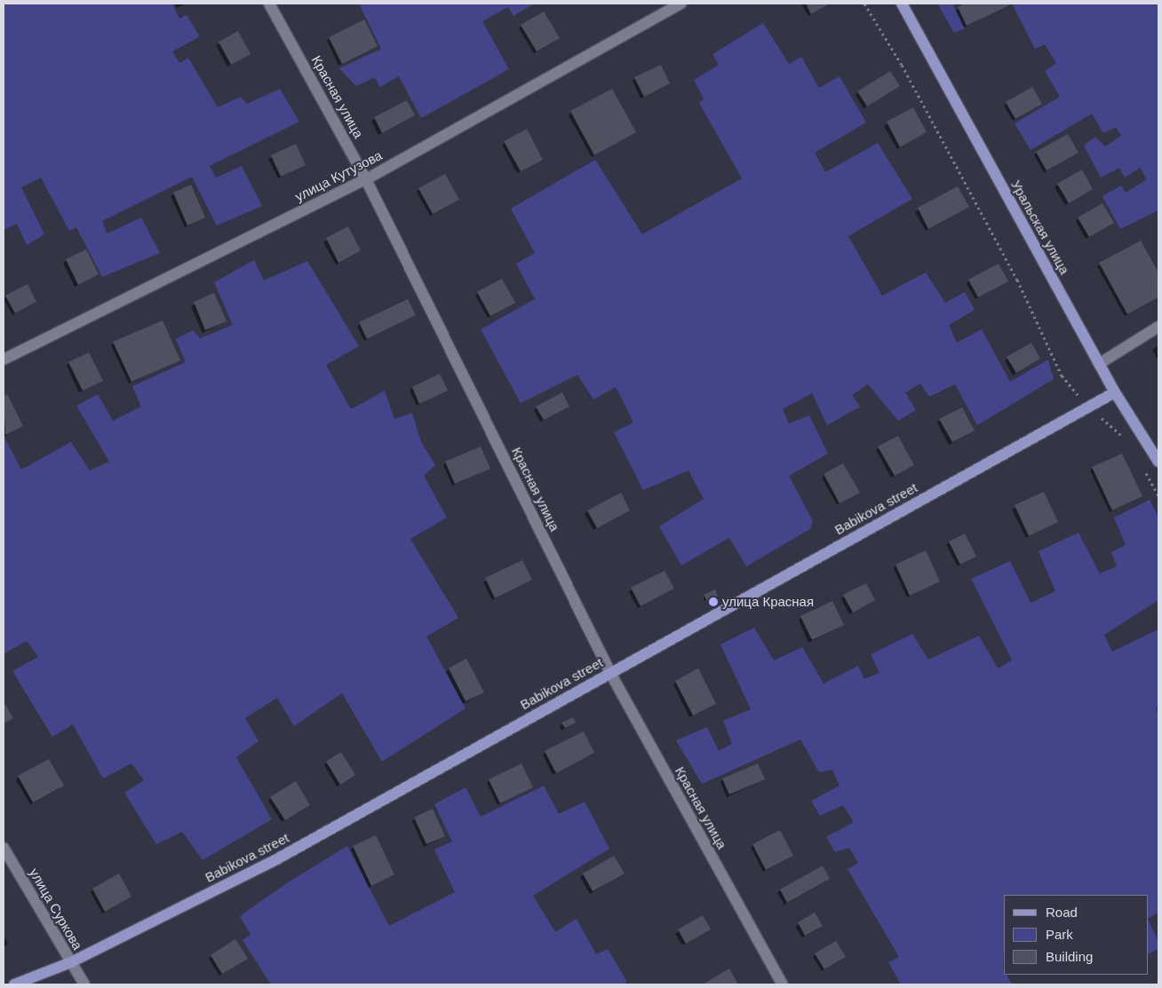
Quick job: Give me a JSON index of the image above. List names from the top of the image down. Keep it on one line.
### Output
{"streets":{"main road":["Уральская улица","Babikova street"],"street":["Красная улица","улица Кутузова","улица Суркова"]},"crossings":[["Красная улица","улица Кутузова"],["Красная улица","Babikova street"],["Уральская улица","Babikova street"],["Babikova street","улица Суркова"]],"places":["улица Красная"],"legend":["Road","Park","Building"]}
